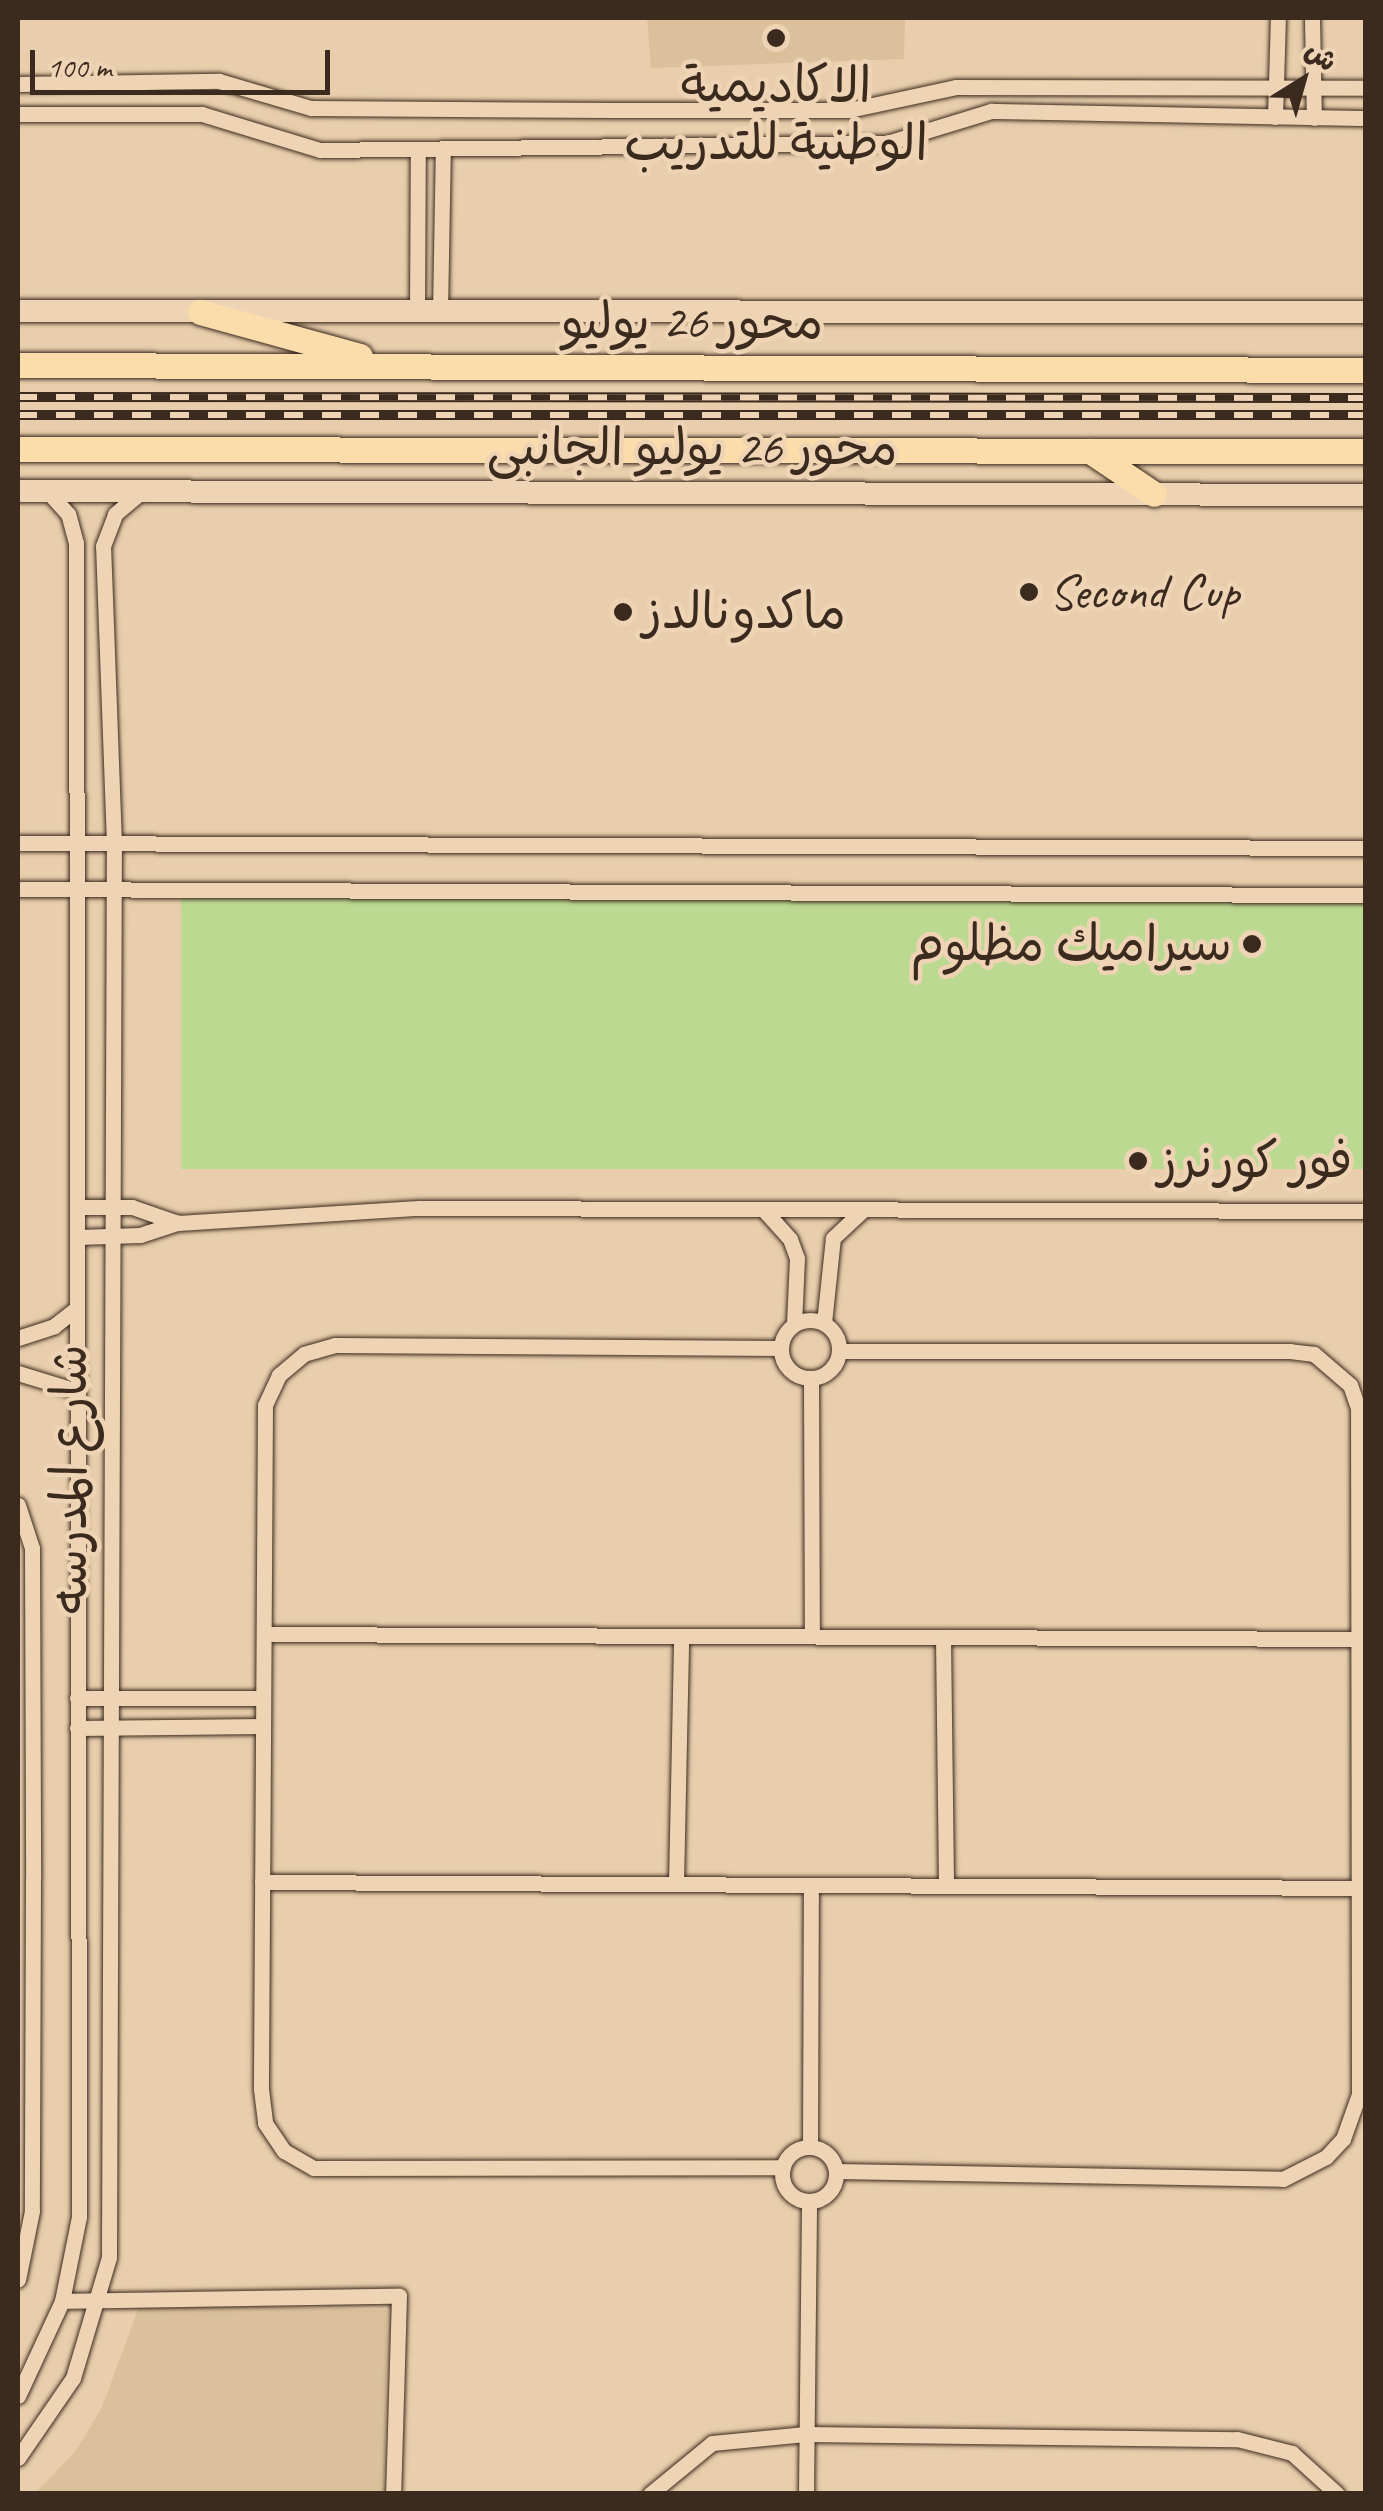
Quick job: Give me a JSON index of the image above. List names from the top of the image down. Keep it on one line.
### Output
{"streets":{"highway":["محور 26 يوليو"],"main road":["محور 26 يوليو الجانبى"],"street":["شارع المدرسه"]},"crossings":[["محور 26 يوليو الجانبى","شارع المدرسه"]],"places":["الاكاديمية الوطنية للتدريب","Second Cup","ماكدونالدز","سيراميك مظلوم","فور كورنرز"],"scale_bar":"100 m","north":"top right"}
